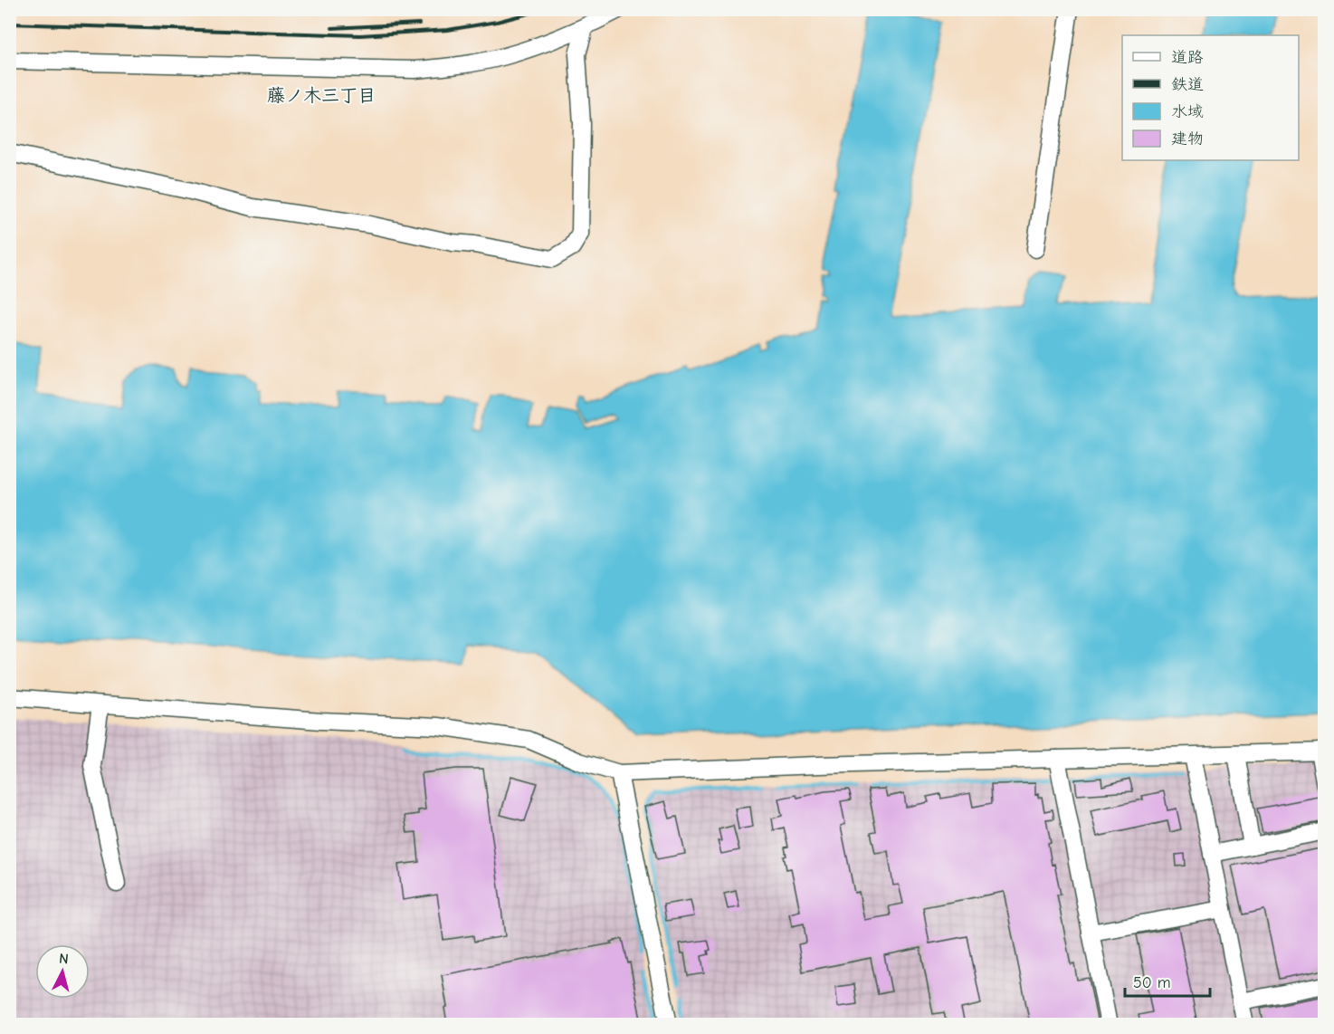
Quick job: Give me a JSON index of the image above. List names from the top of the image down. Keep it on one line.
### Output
{"districts":["藤ノ木三丁目"],"legend":["道路","鉄道","水域","建物"],"scale_bar":"50 m","north":"top"}
